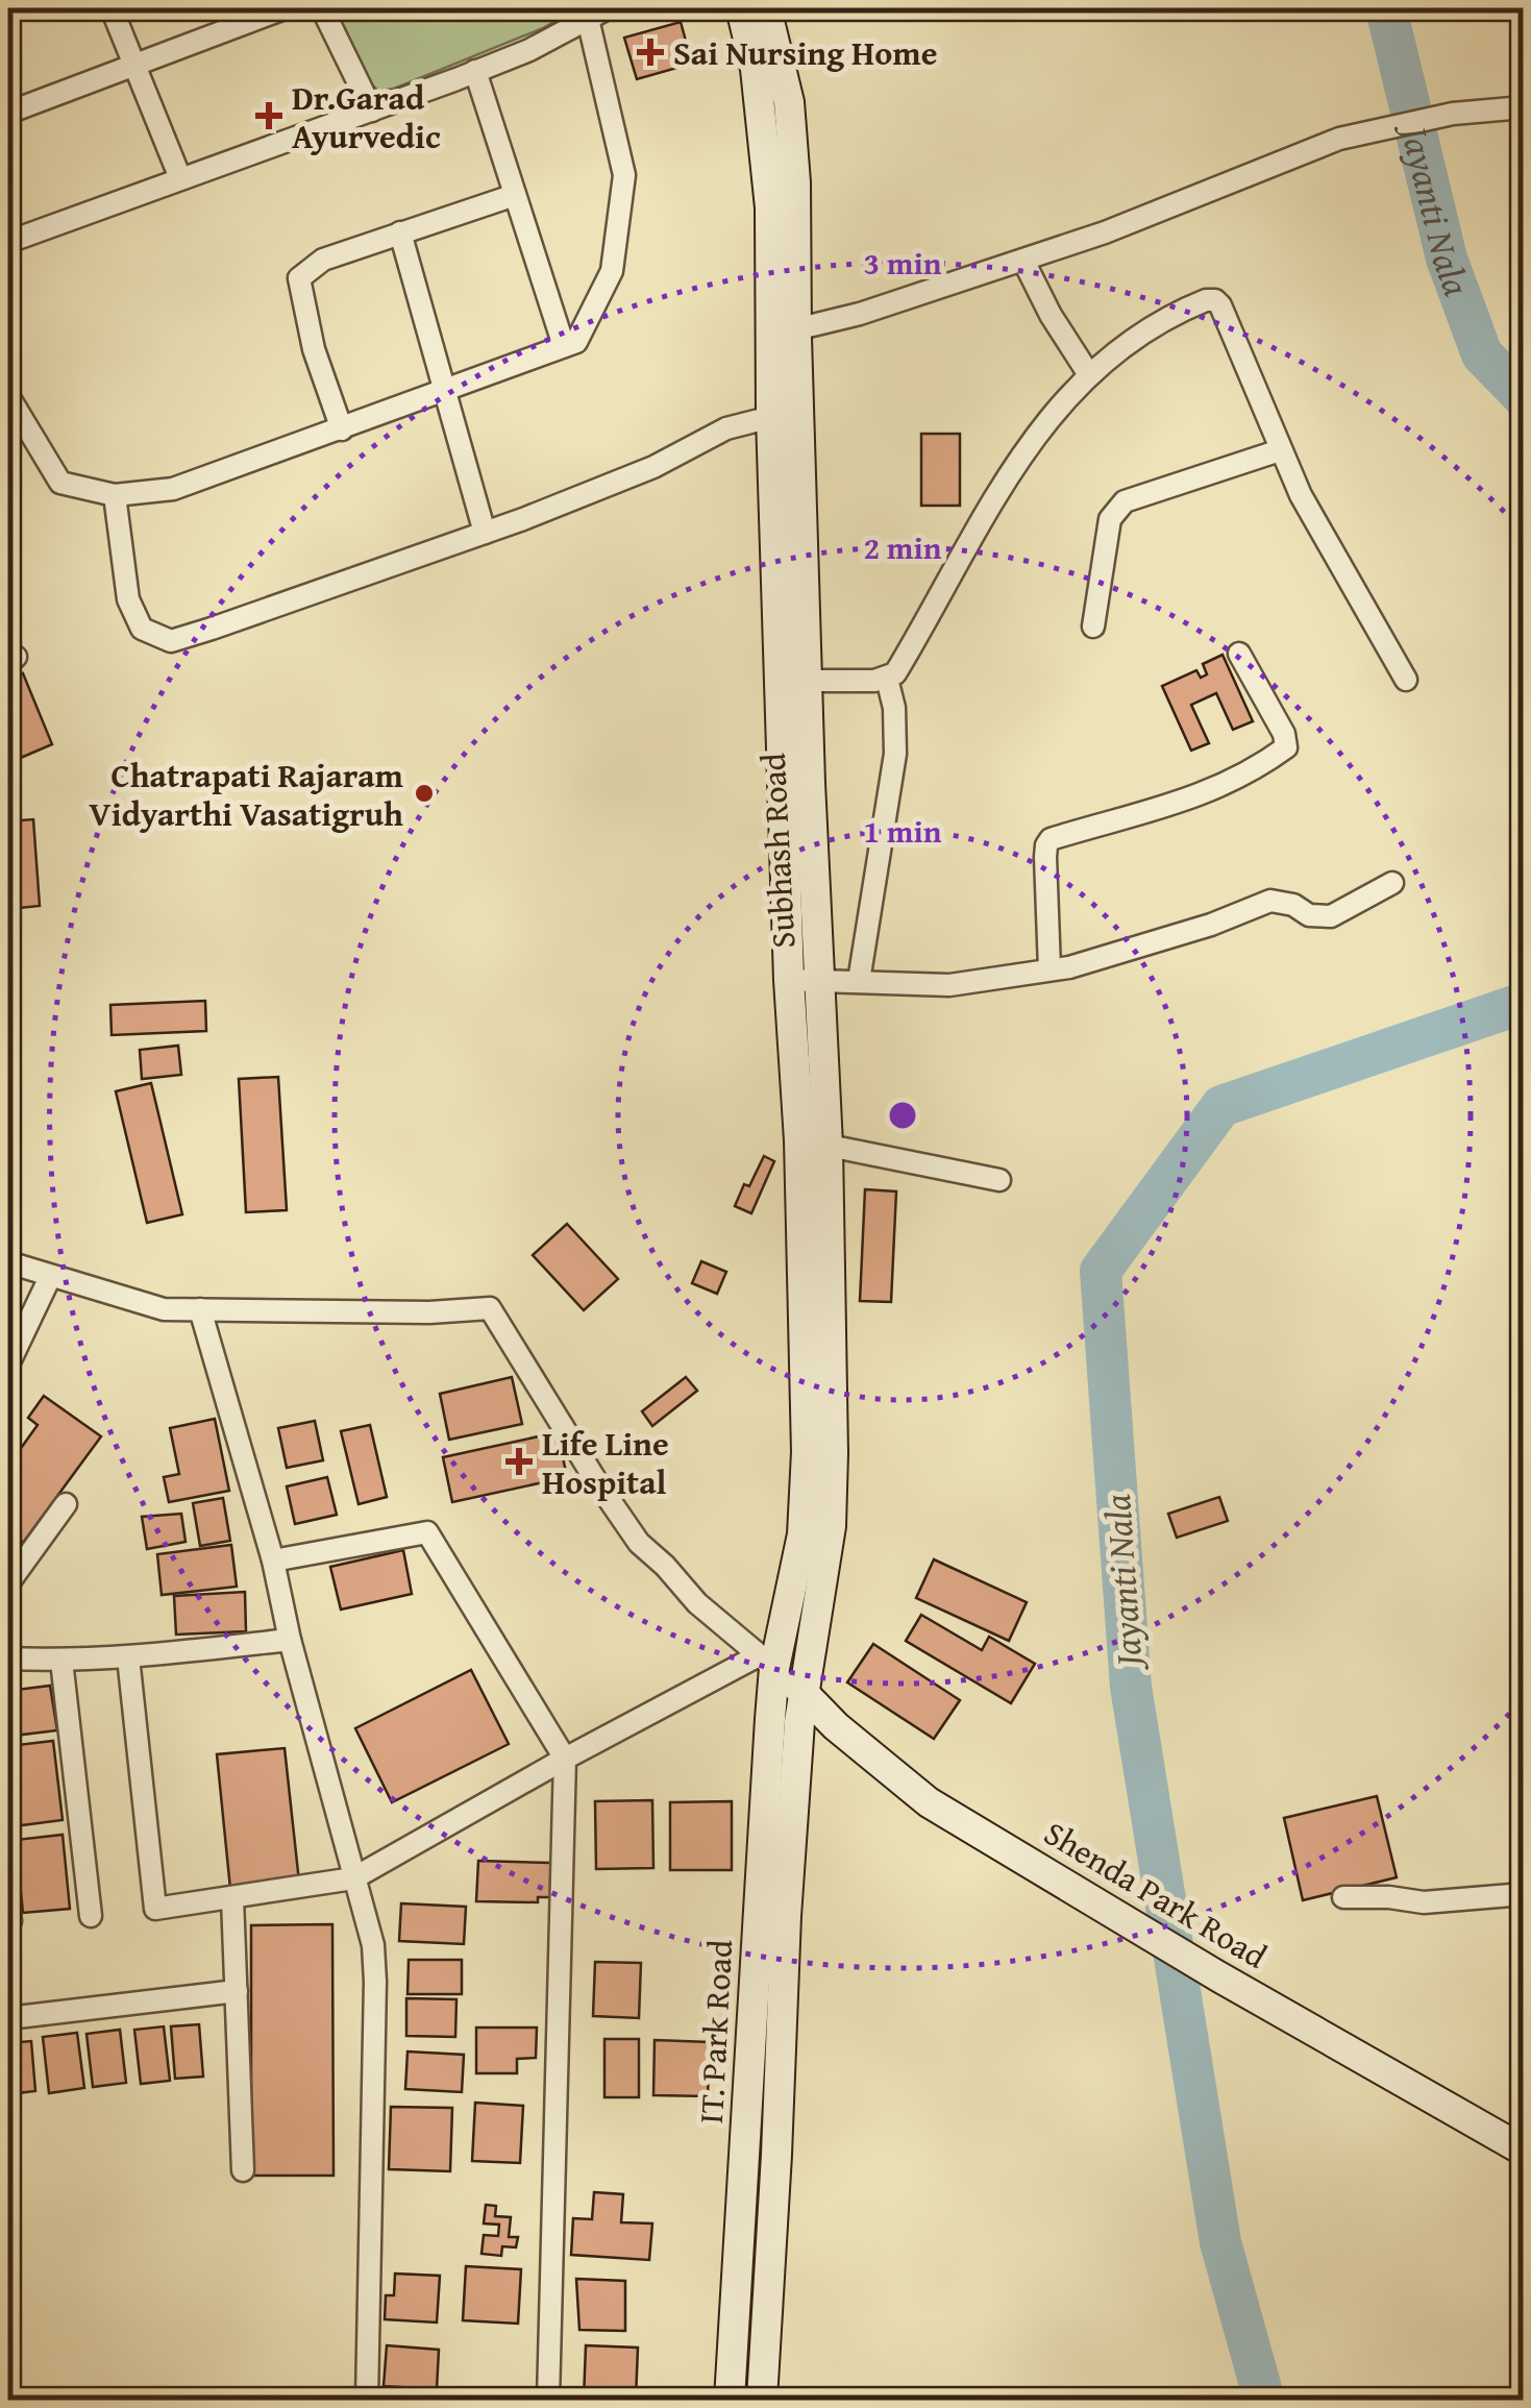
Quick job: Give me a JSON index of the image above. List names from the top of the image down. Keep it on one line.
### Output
{"streets":{"main road":["Subhash Road","Shenda Park Road","IT. Park Road"]},"crossings":[["Subhash Road","Shenda Park Road"],["Subhash Road","IT. Park Road"],["Shenda Park Road","IT. Park Road"]],"water":["Jayanti Nala"],"places":{"health":["Sai Nursing Home","Dr.Garad Ayurvedic","Life Line Hospital"],"other":["Chatrapati Rajaram Vidyarthi Vasatigruh"]},"rings":["3 min","2 min","1 min"]}
